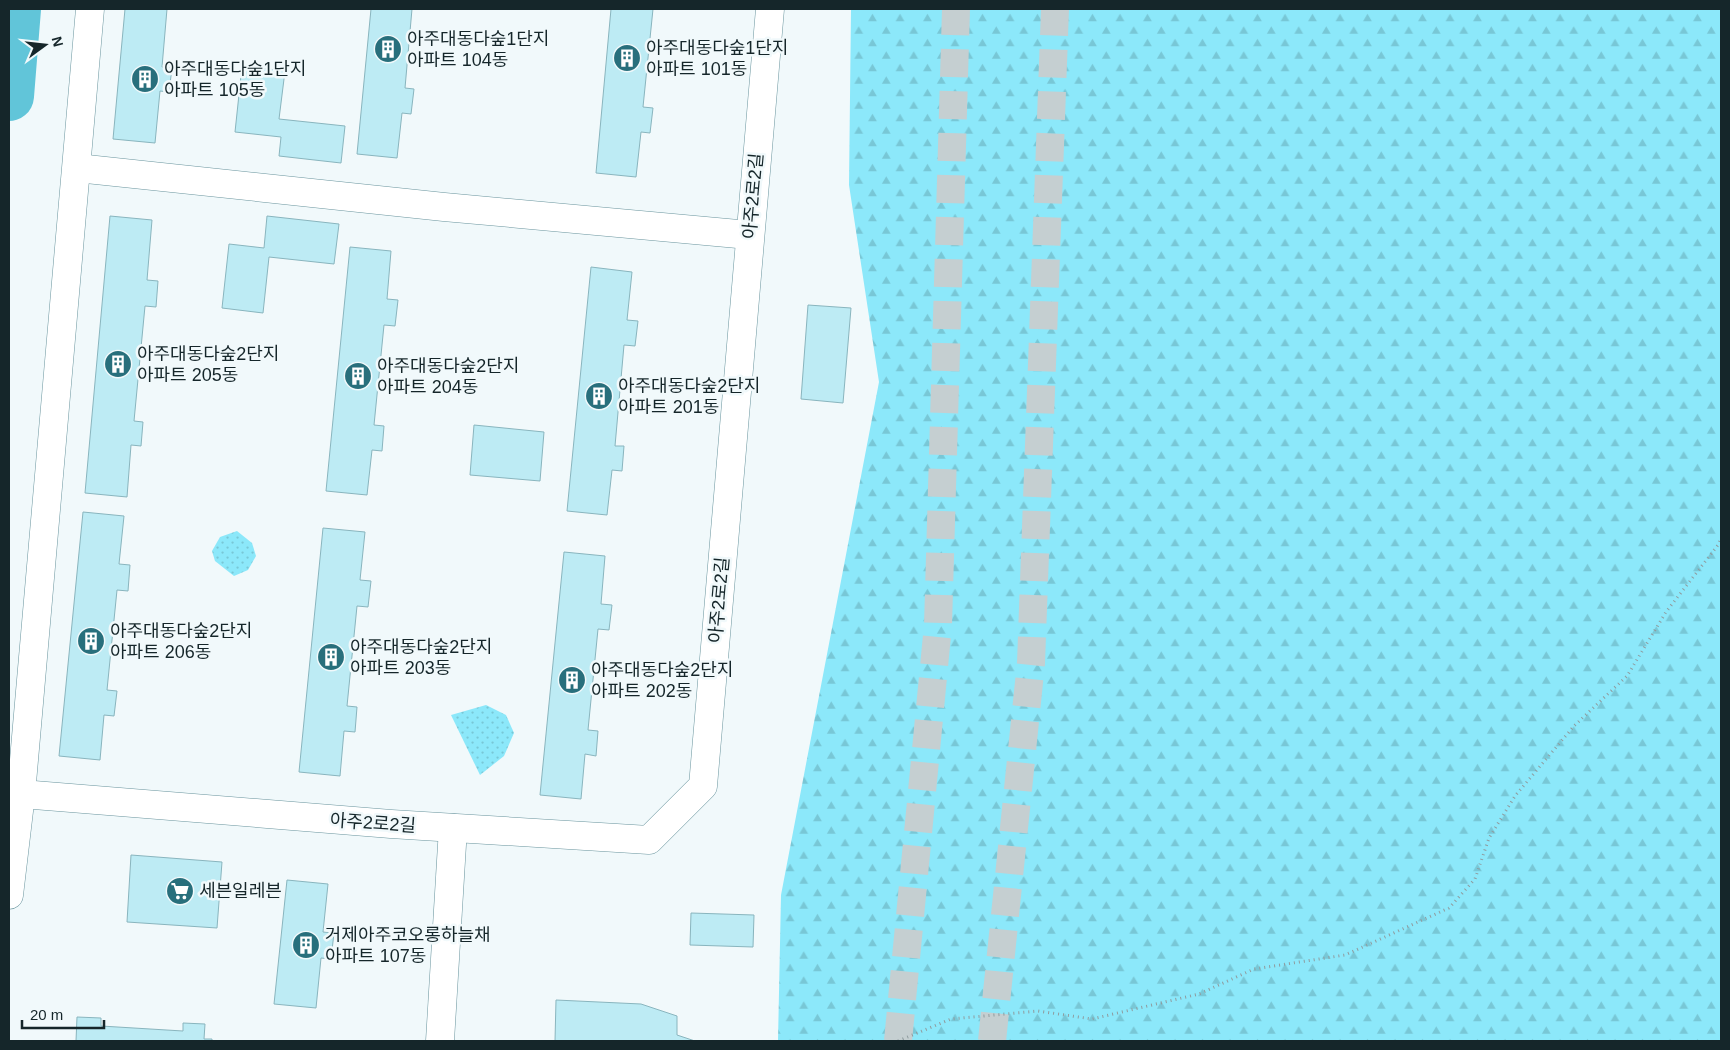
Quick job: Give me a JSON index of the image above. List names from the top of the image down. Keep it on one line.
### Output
{"streets":{"street":["아주2로2길"]},"places":{"building":["아주대동다숲1단지 아파트 104동","아주대동다숲1단지 아파트 101동","아주대동다숲1단지 아파트 105동","아주대동다숲2단지 아파트 205동","아주대동다숲2단지 아파트 204동","아주대동다숲2단지 아파트 201동","아주대동다숲2단지 아파트 206동","아주대동다숲2단지 아파트 203동","아주대동다숲2단지 아파트 202동","거제아주코오롱하늘채 아파트 107동"],"supermarket":["세븐일레븐"]},"scale_bar":"20 m","north":"right"}
